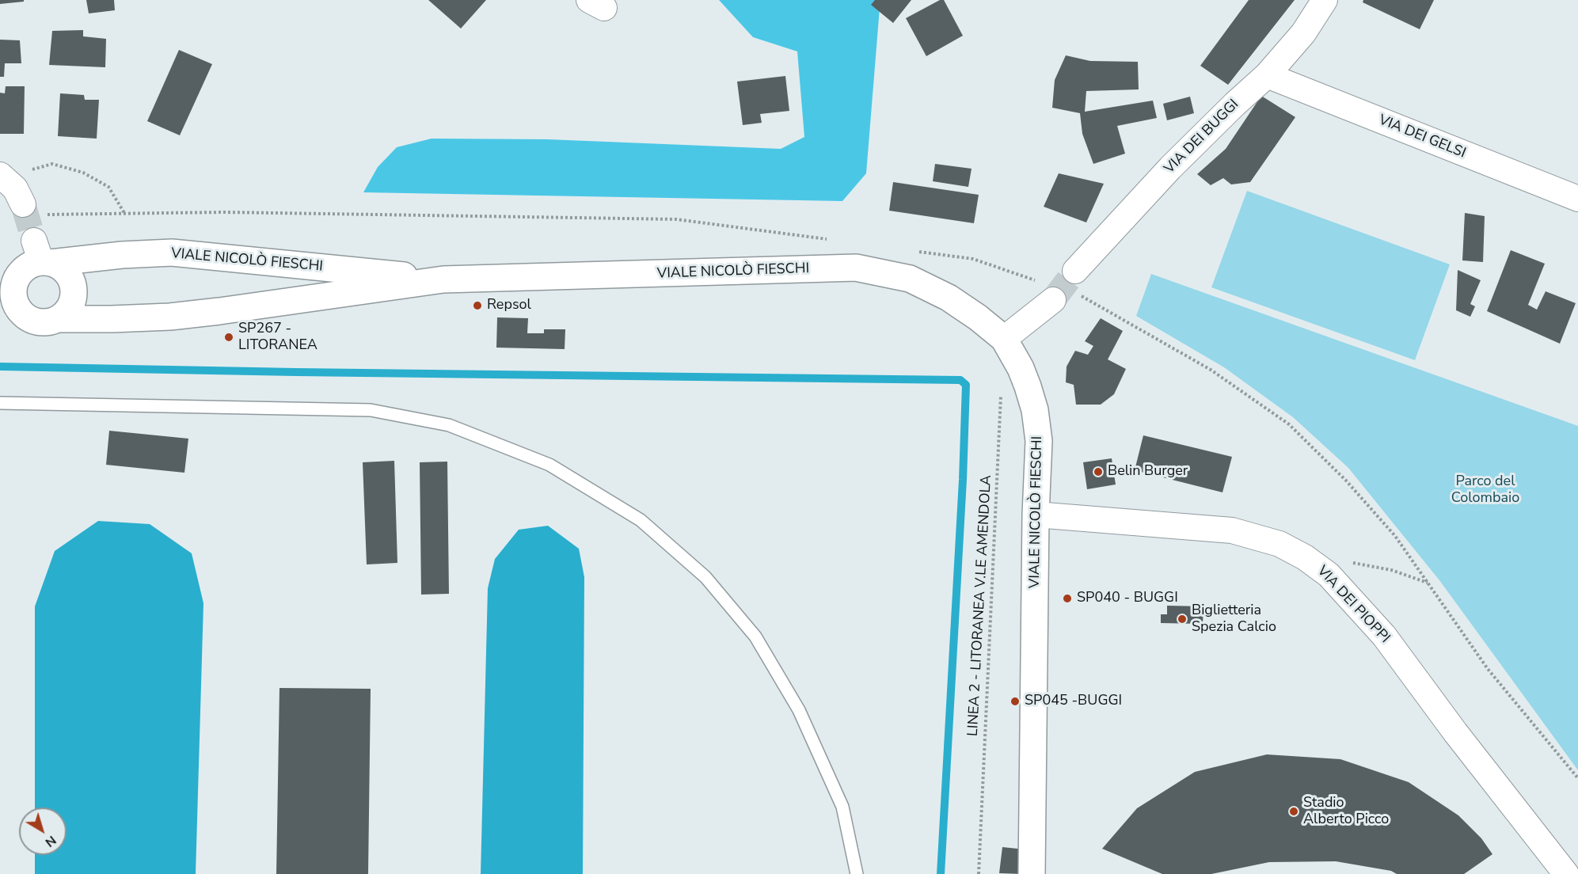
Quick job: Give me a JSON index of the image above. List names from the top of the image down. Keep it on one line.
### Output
{"streets":{"main road":["VIALE NICOLÒ FIESCHI"],"street":["VIA DEI BUGGI","VIA DEI GELSI","VIA DEI PIOPPI"],"path":["LINEA 2 - LITORANEA V.LE AMENDOLA"]},"crossings":[["VIA DEI BUGGI","VIA DEI GELSI"],["VIALE NICOLÒ FIESCHI","VIA DEI PIOPPI"]],"parks":["Parco del Colombaio"],"places":["Repsol","SP267 - LITORANEA","Belin Burger","SP040 - BUGGI","Biglietteria Spezia Calcio","SP045 -BUGGI","Stadio Alberto Picco"],"north":"bottom right"}
